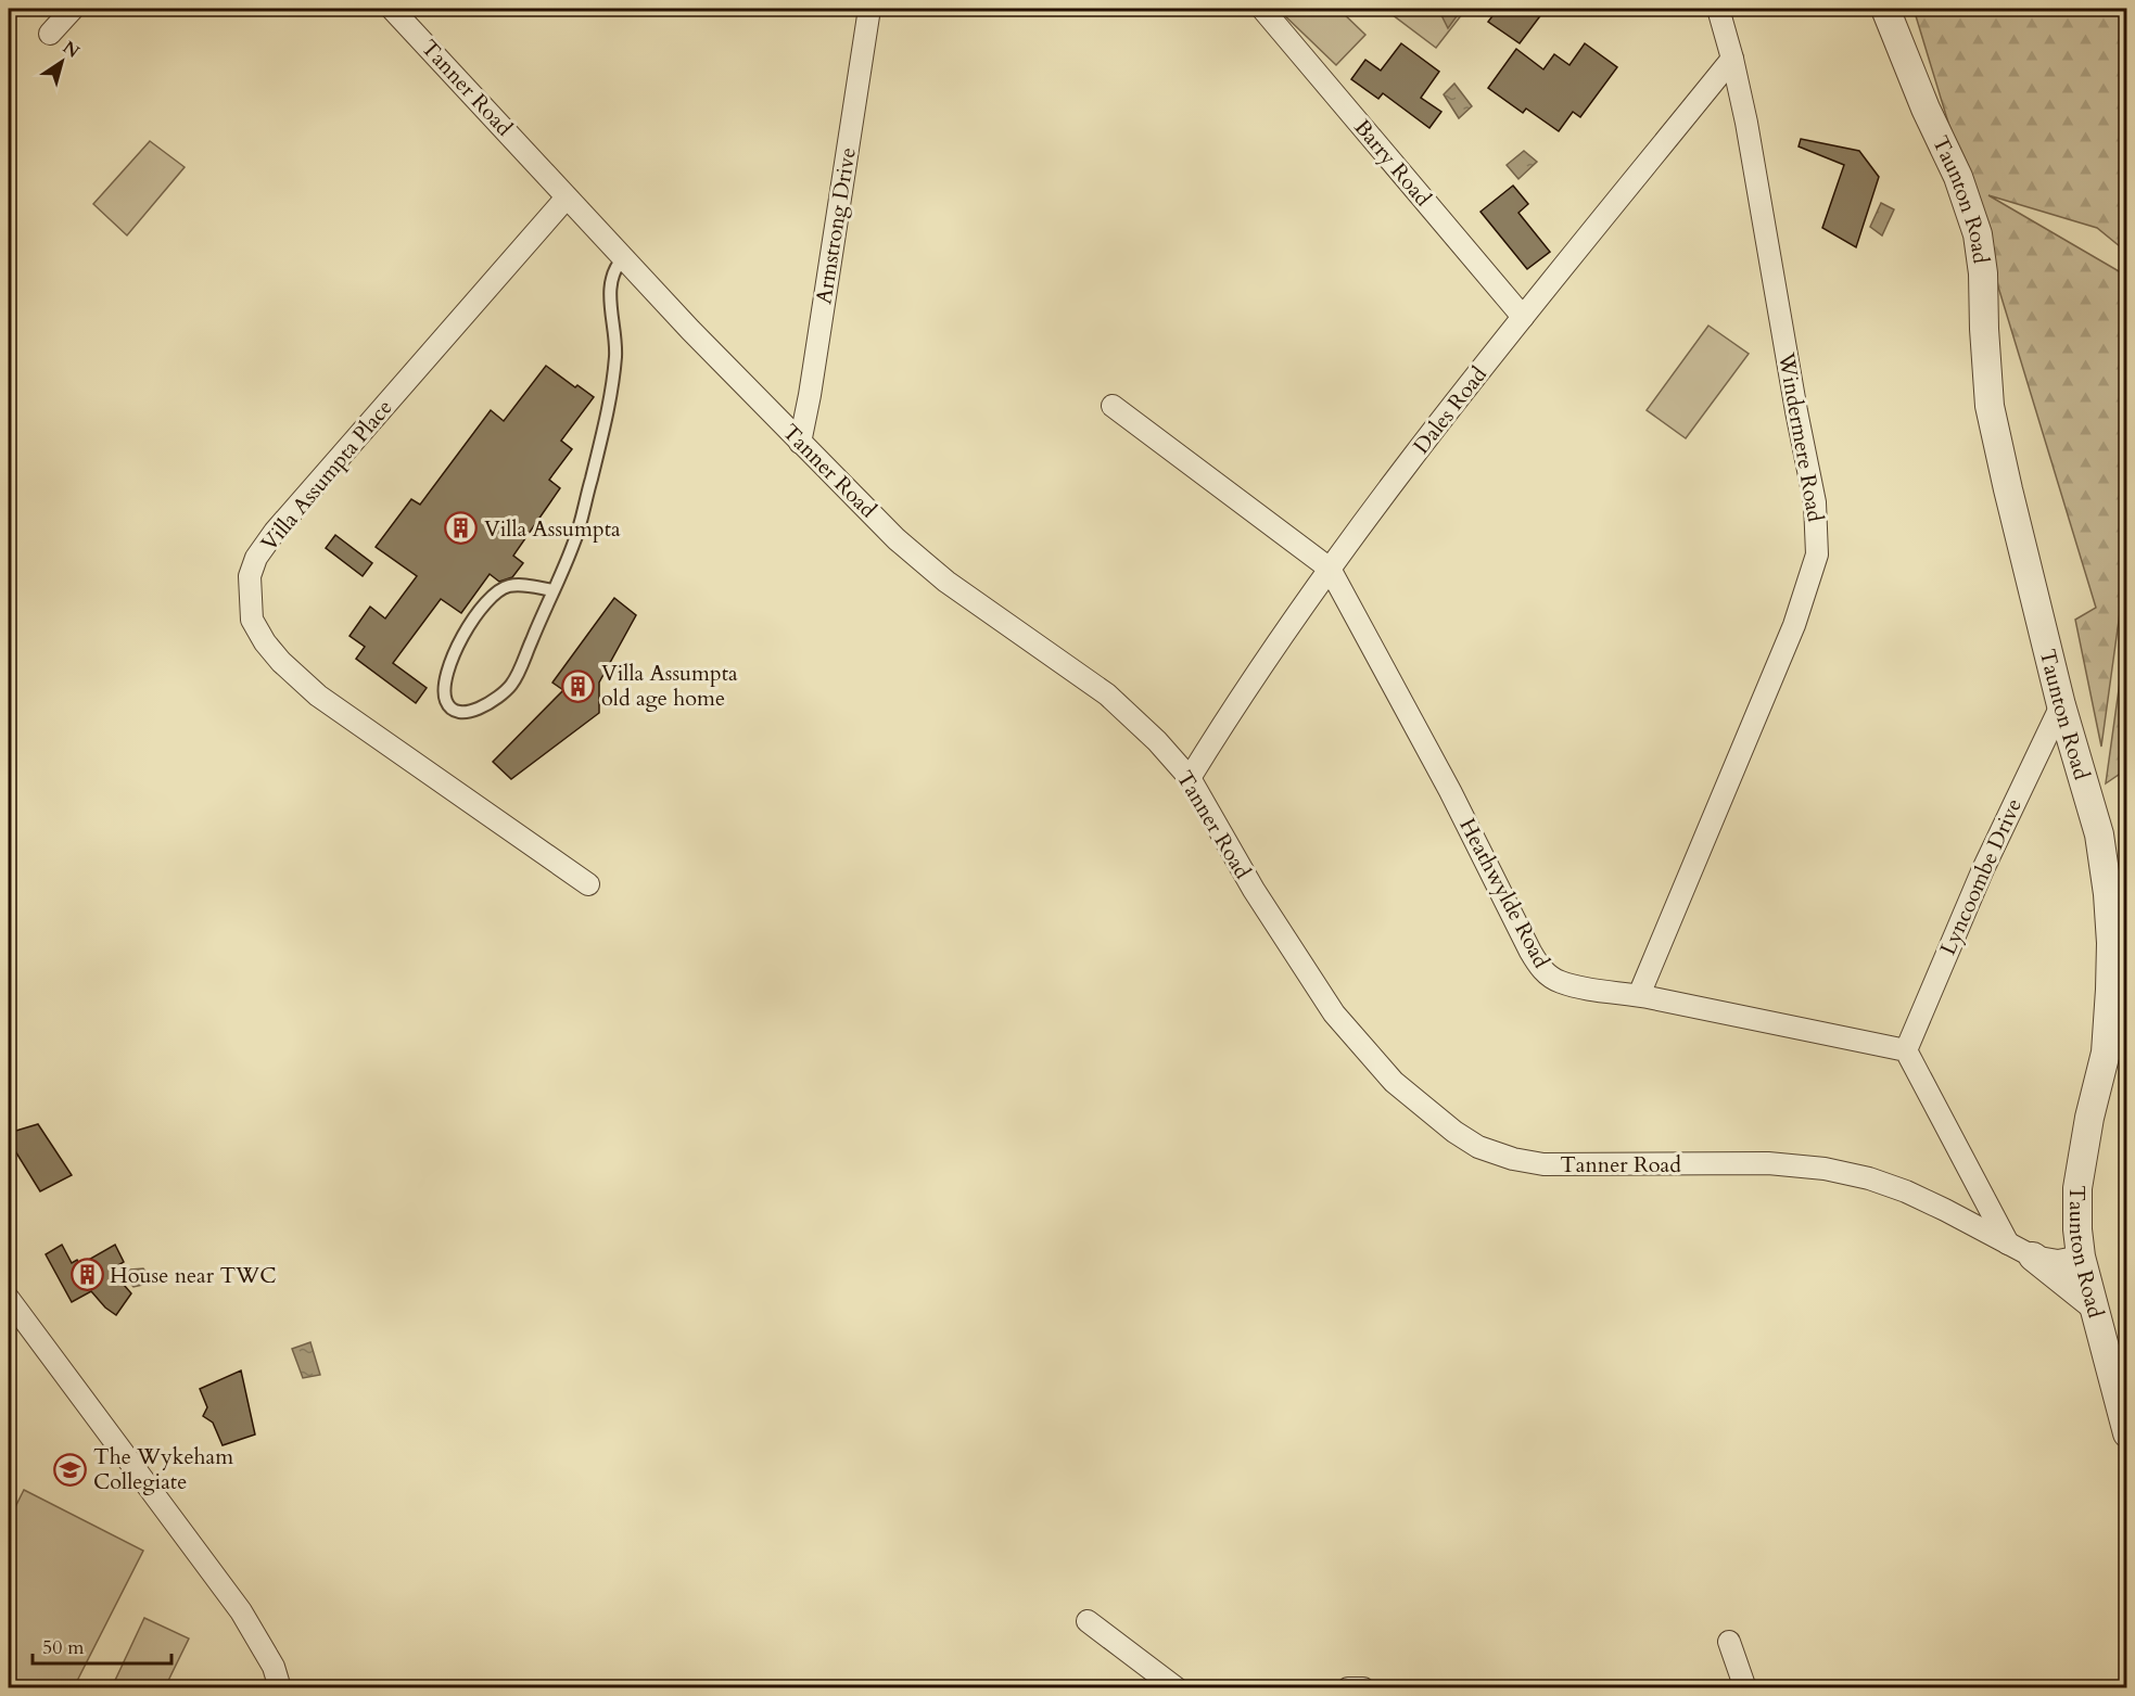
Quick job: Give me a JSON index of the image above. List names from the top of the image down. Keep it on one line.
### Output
{"streets":{"street":["Tanner Road","Barry Road","Taunton Road","Armstrong Drive","Dales Road","Windermere Road","Villa Assumpta Place","Lyncoombe Drive","Heathwylde Road"]},"crossings":[["Tanner Road","Taunton Road"],["Tanner Road","Armstrong Drive"],["Tanner Road","Dales Road"],["Tanner Road","Villa Assumpta Place"],["Barry Road","Dales Road"],["Taunton Road","Lyncoombe Drive"],["Dales Road","Windermere Road"],["Dales Road","Heathwylde Road"],["Windermere Road","Heathwylde Road"],["Lyncoombe Drive","Heathwylde Road"]],"places":{"building":["Villa Assumpta","Villa Assumpta old age home","House near TWC"],"school or university":["The Wykeham Collegiate"]},"scale_bar":"50 m","north":"top right"}
